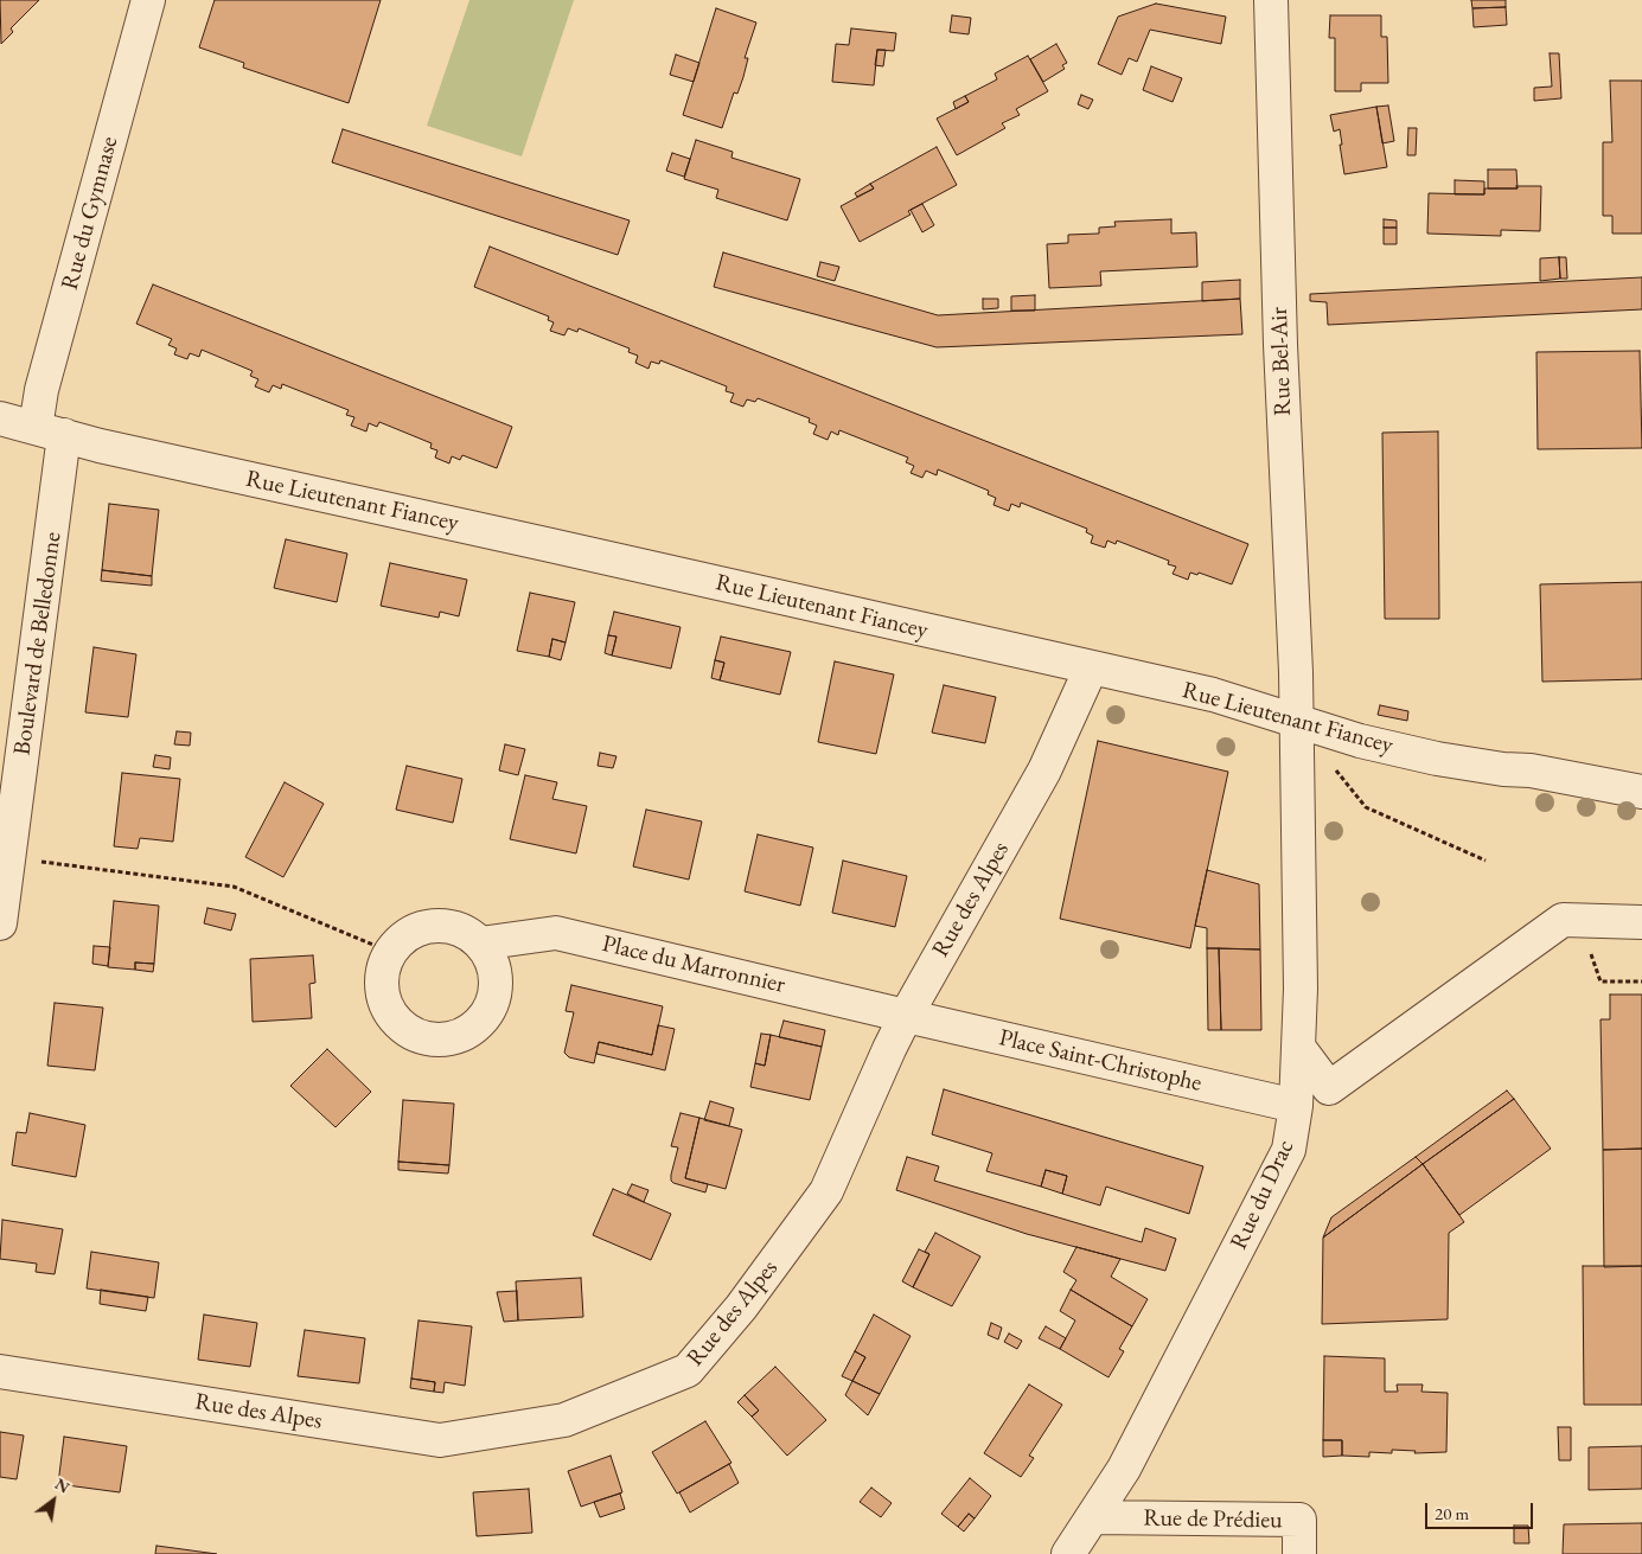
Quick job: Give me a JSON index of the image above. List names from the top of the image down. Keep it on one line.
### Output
{"streets":{"street":["Rue du Gymnase","Rue Bel-Air","Rue Lieutenant Fiancey","Boulevard de Belledonne","Rue des Alpes","Place du Marronnier","Place Saint-Christophe","Rue du Drac","Rue de Prédieu"]},"crossings":[["Rue du Gymnase","Rue Lieutenant Fiancey"],["Rue du Gymnase","Boulevard de Belledonne"],["Rue Bel-Air","Rue Lieutenant Fiancey"],["Rue Bel-Air","Rue du Drac"],["Rue Lieutenant Fiancey","Boulevard de Belledonne"],["Rue Lieutenant Fiancey","Rue des Alpes"],["Rue Lieutenant Fiancey","Rue du Drac"],["Rue des Alpes","Place du Marronnier"],["Rue des Alpes","Place Saint-Christophe"],["Place du Marronnier","Place Saint-Christophe"],["Place Saint-Christophe","Rue du Drac"],["Rue du Drac","Rue de Prédieu"]],"scale_bar":"20 m","north":"top right"}
